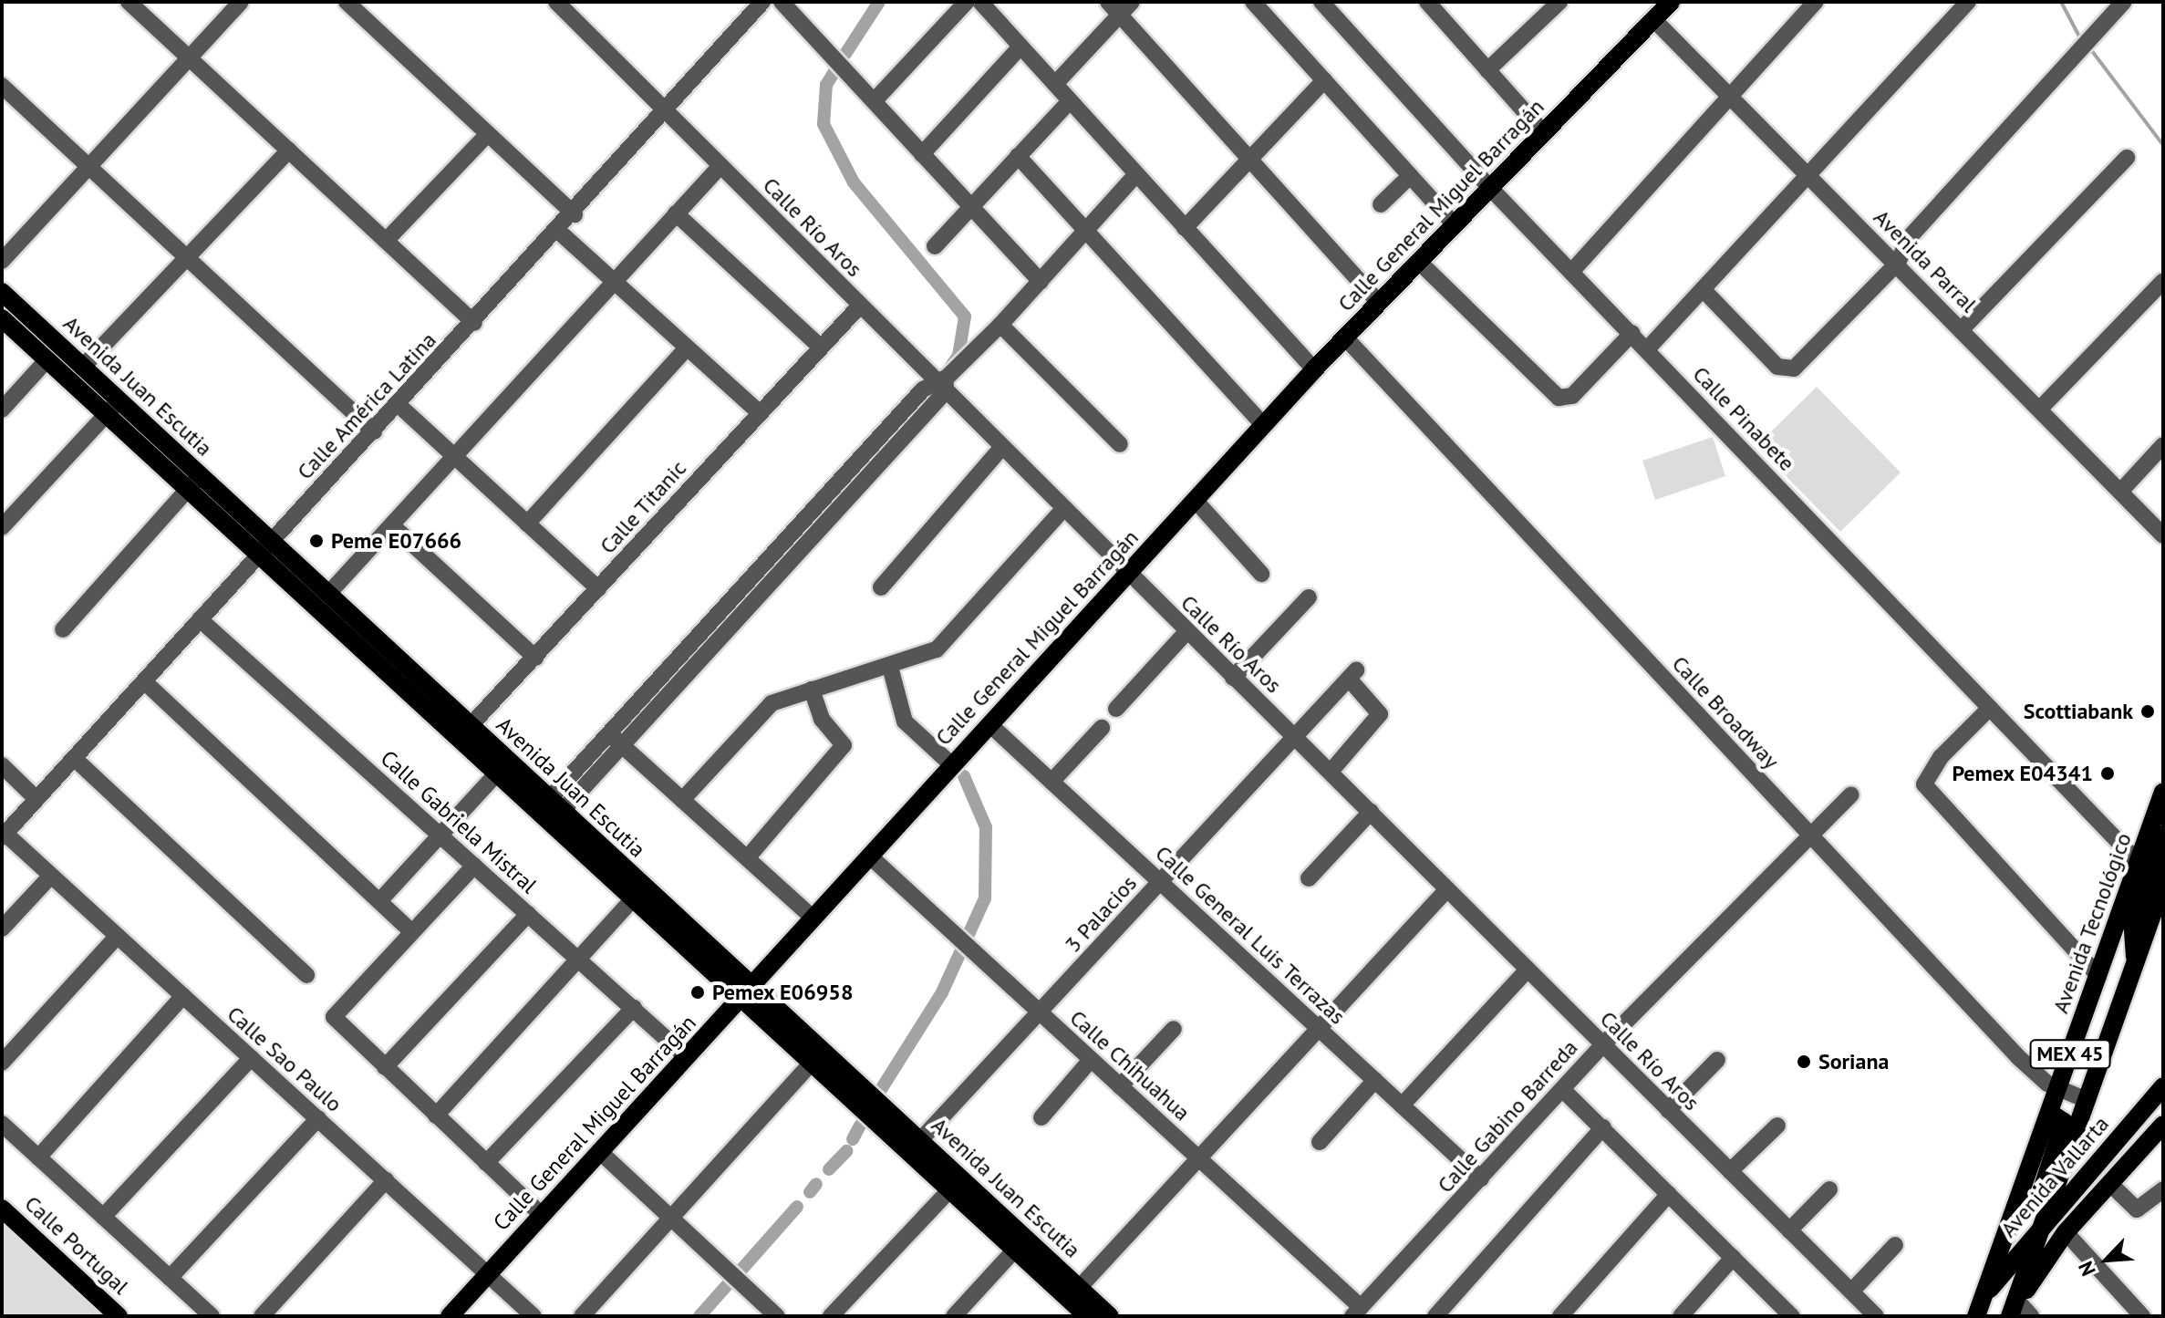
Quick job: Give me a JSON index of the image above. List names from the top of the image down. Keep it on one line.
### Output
{"streets":{"main road":["Calle General Miguel Barragán","Avenida Juan Escutia","Avenida Tecnológico","MEX 45","Avenida Vallarta","Calle Portugal"],"street":["Calle Río Aros","Avenida Parral","Calle América Latina","Calle Pinabete","Calle Titanic","Calle Broadway","Calle Gabriela Mistral","3 Palacios","Calle General Luis Terrazas","Calle Sao Paulo","Calle Chihuahua","Calle Gabino Barreda"]},"crossings":[["Calle General Miguel Barragán","Calle Río Aros"],["Calle General Miguel Barragán","Avenida Parral"],["Calle General Miguel Barragán","Avenida Juan Escutia"],["Calle General Miguel Barragán","Calle Pinabete"],["Calle General Miguel Barragán","Calle Broadway"],["Calle General Miguel Barragán","Calle Gabriela Mistral"],["Calle General Miguel Barragán","Calle General Luis Terrazas"],["Calle General Miguel Barragán","Calle Sao Paulo"],["Calle General Miguel Barragán","Calle Chihuahua"],["Calle Río Aros","Calle América Latina"],["Calle Río Aros","Calle Titanic"],["Calle Río Aros","3 Palacios"],["Calle Río Aros","Calle Gabino Barreda"],["Avenida Juan Escutia","Calle América Latina"],["Avenida Juan Escutia","Calle Titanic"],["Avenida Juan Escutia","3 Palacios"],["Calle América Latina","Calle Gabriela Mistral"],["Calle América Latina","Calle Sao Paulo"],["Calle Pinabete","Avenida Tecnológico"],["Calle Broadway","Avenida Tecnológico"],["Calle Broadway","MEX 45"],["Calle Broadway","Calle Gabino Barreda"],["3 Palacios","Calle General Luis Terrazas"],["3 Palacios","Calle Chihuahua"],["Avenida Tecnológico","Avenida Vallarta"],["Calle General Luis Terrazas","Calle Gabino Barreda"],["MEX 45","Avenida Vallarta"],["Calle Chihuahua","Calle Gabino Barreda"]],"places":["Peme E07666","Scottiabank","Pemex E04341","Pemex E06958","Soriana"],"north":"bottom left"}
